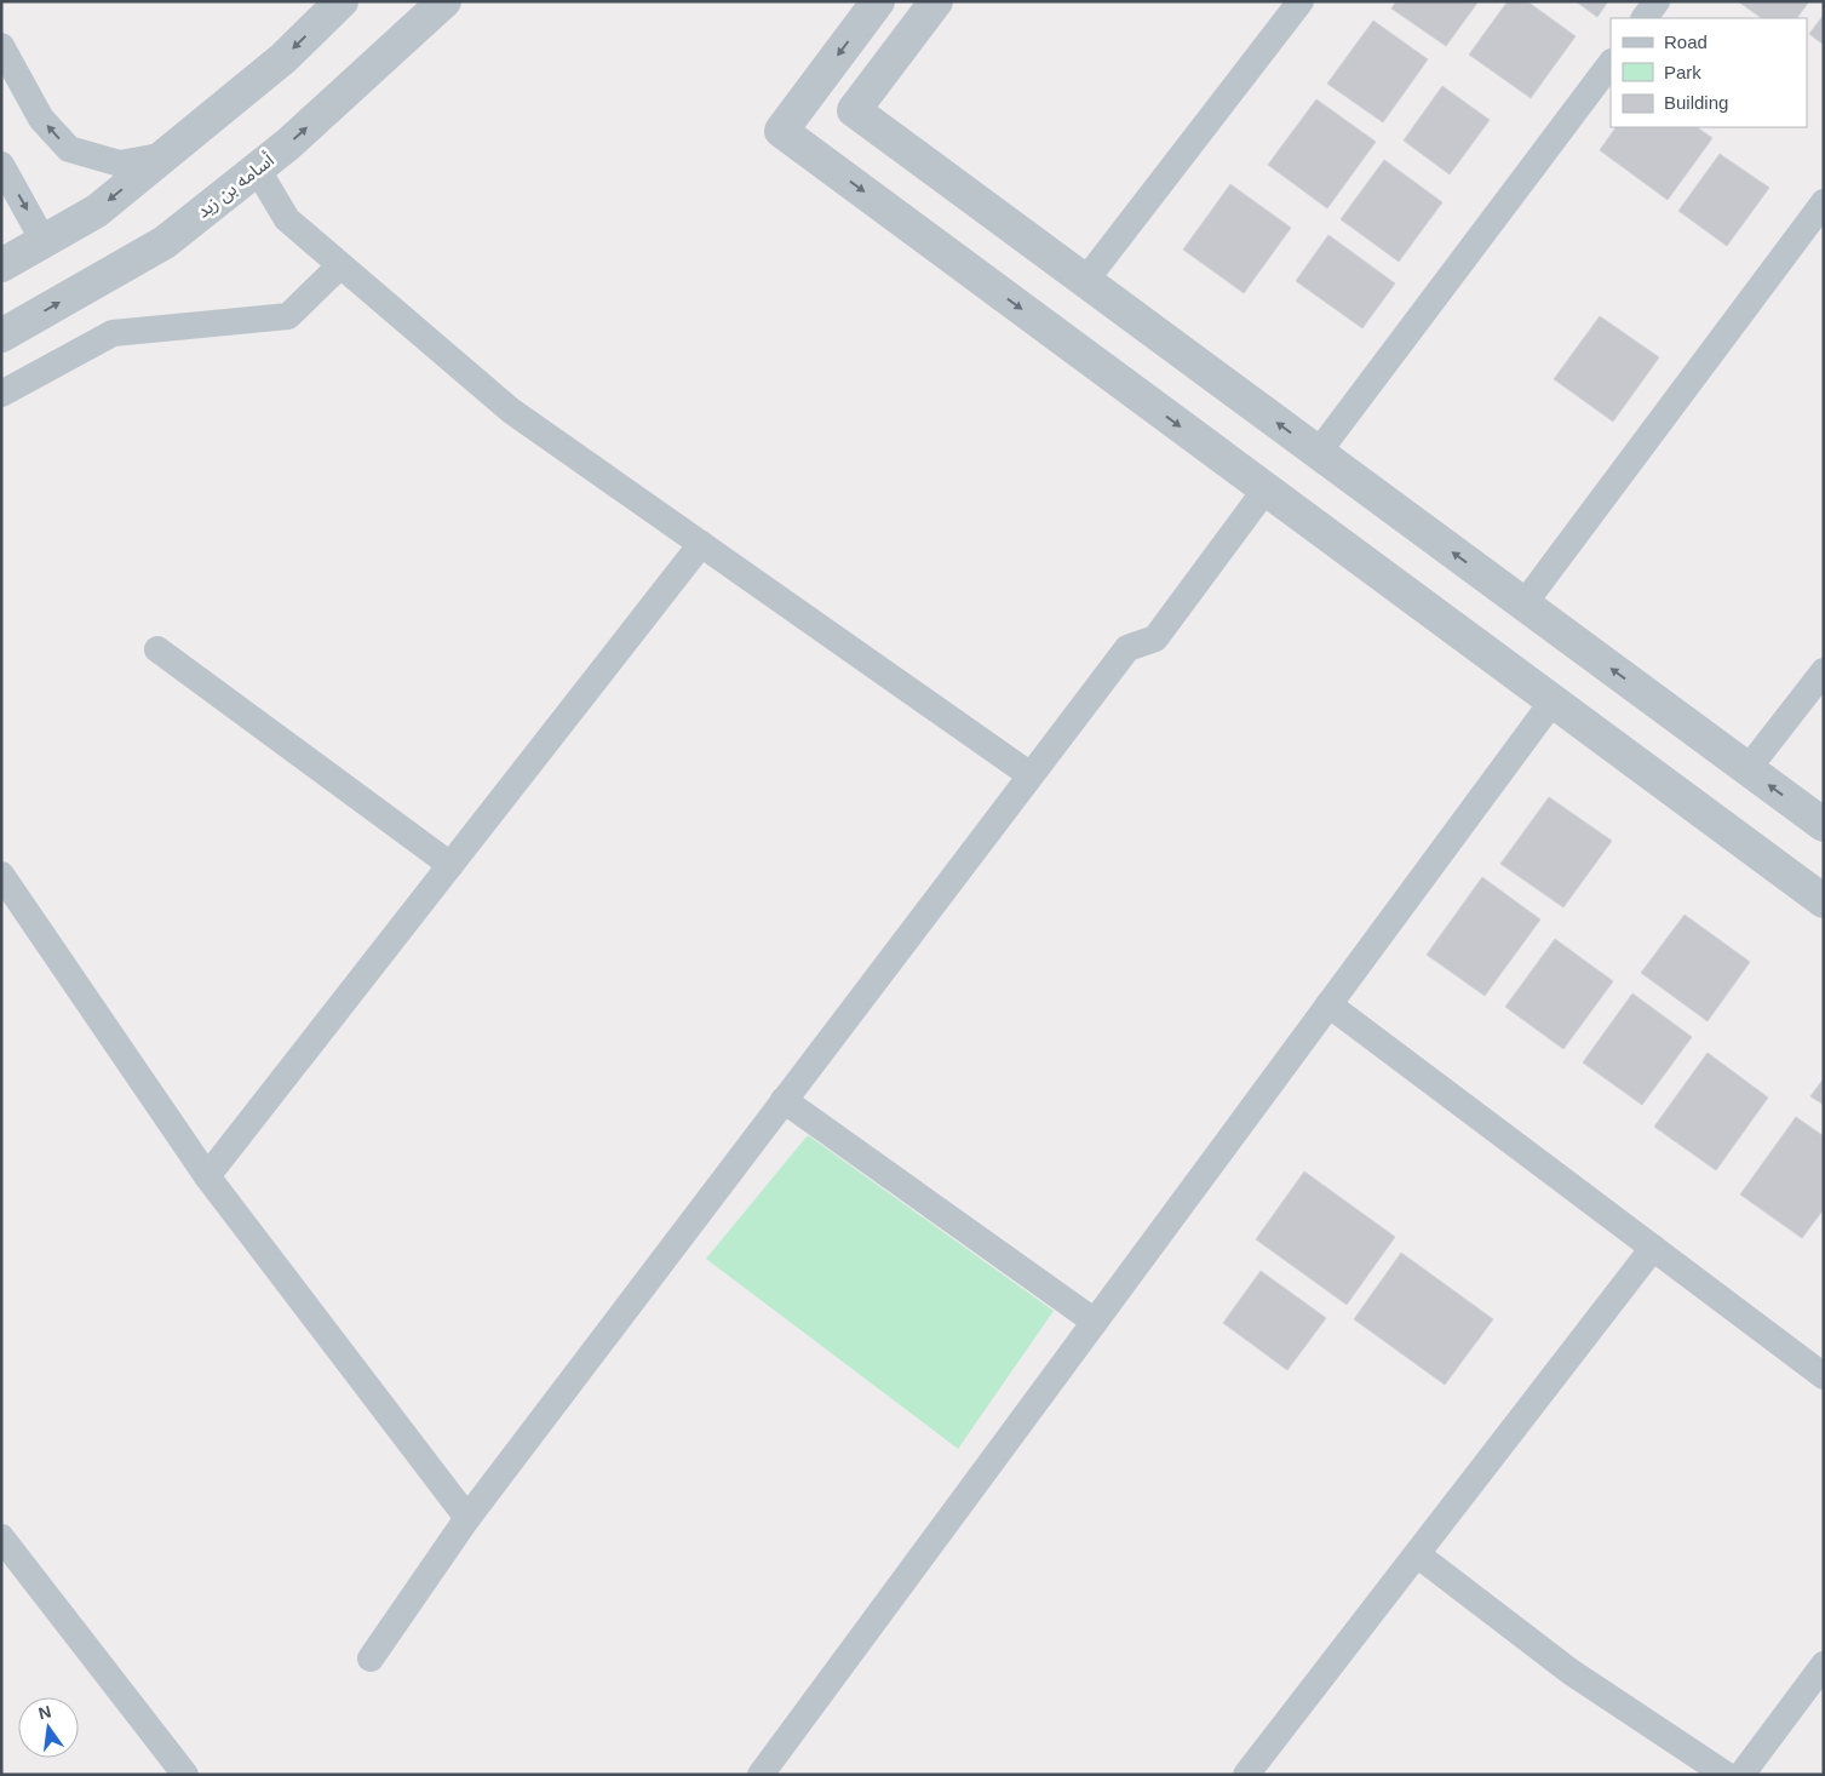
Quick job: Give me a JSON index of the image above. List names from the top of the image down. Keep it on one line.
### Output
{"streets":{"street":["أسامه بن زيد"]},"legend":["Road","Park","Building"],"north":"top"}
